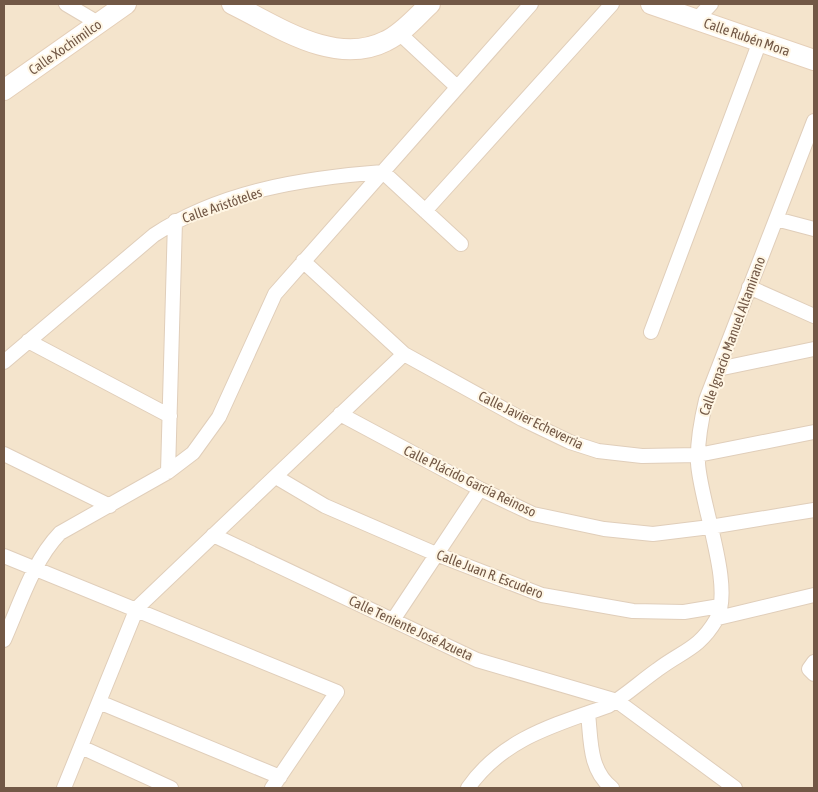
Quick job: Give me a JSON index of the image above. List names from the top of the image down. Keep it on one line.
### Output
{"streets":{"street":["Calle Rubén Mora","Calle Xochimilco","Calle Aristóteles","Calle Ignacio Manuel Altamirano","Calle Javier Echeverria","Calle Plácido García Reinoso","Calle Juan R. Escudero","Calle Teniente José Azueta"]},"crossings":[["Calle Ignacio Manuel Altamirano","Calle Javier Echeverria"],["Calle Ignacio Manuel Altamirano","Calle Plácido García Reinoso"],["Calle Ignacio Manuel Altamirano","Calle Juan R. Escudero"]]}
